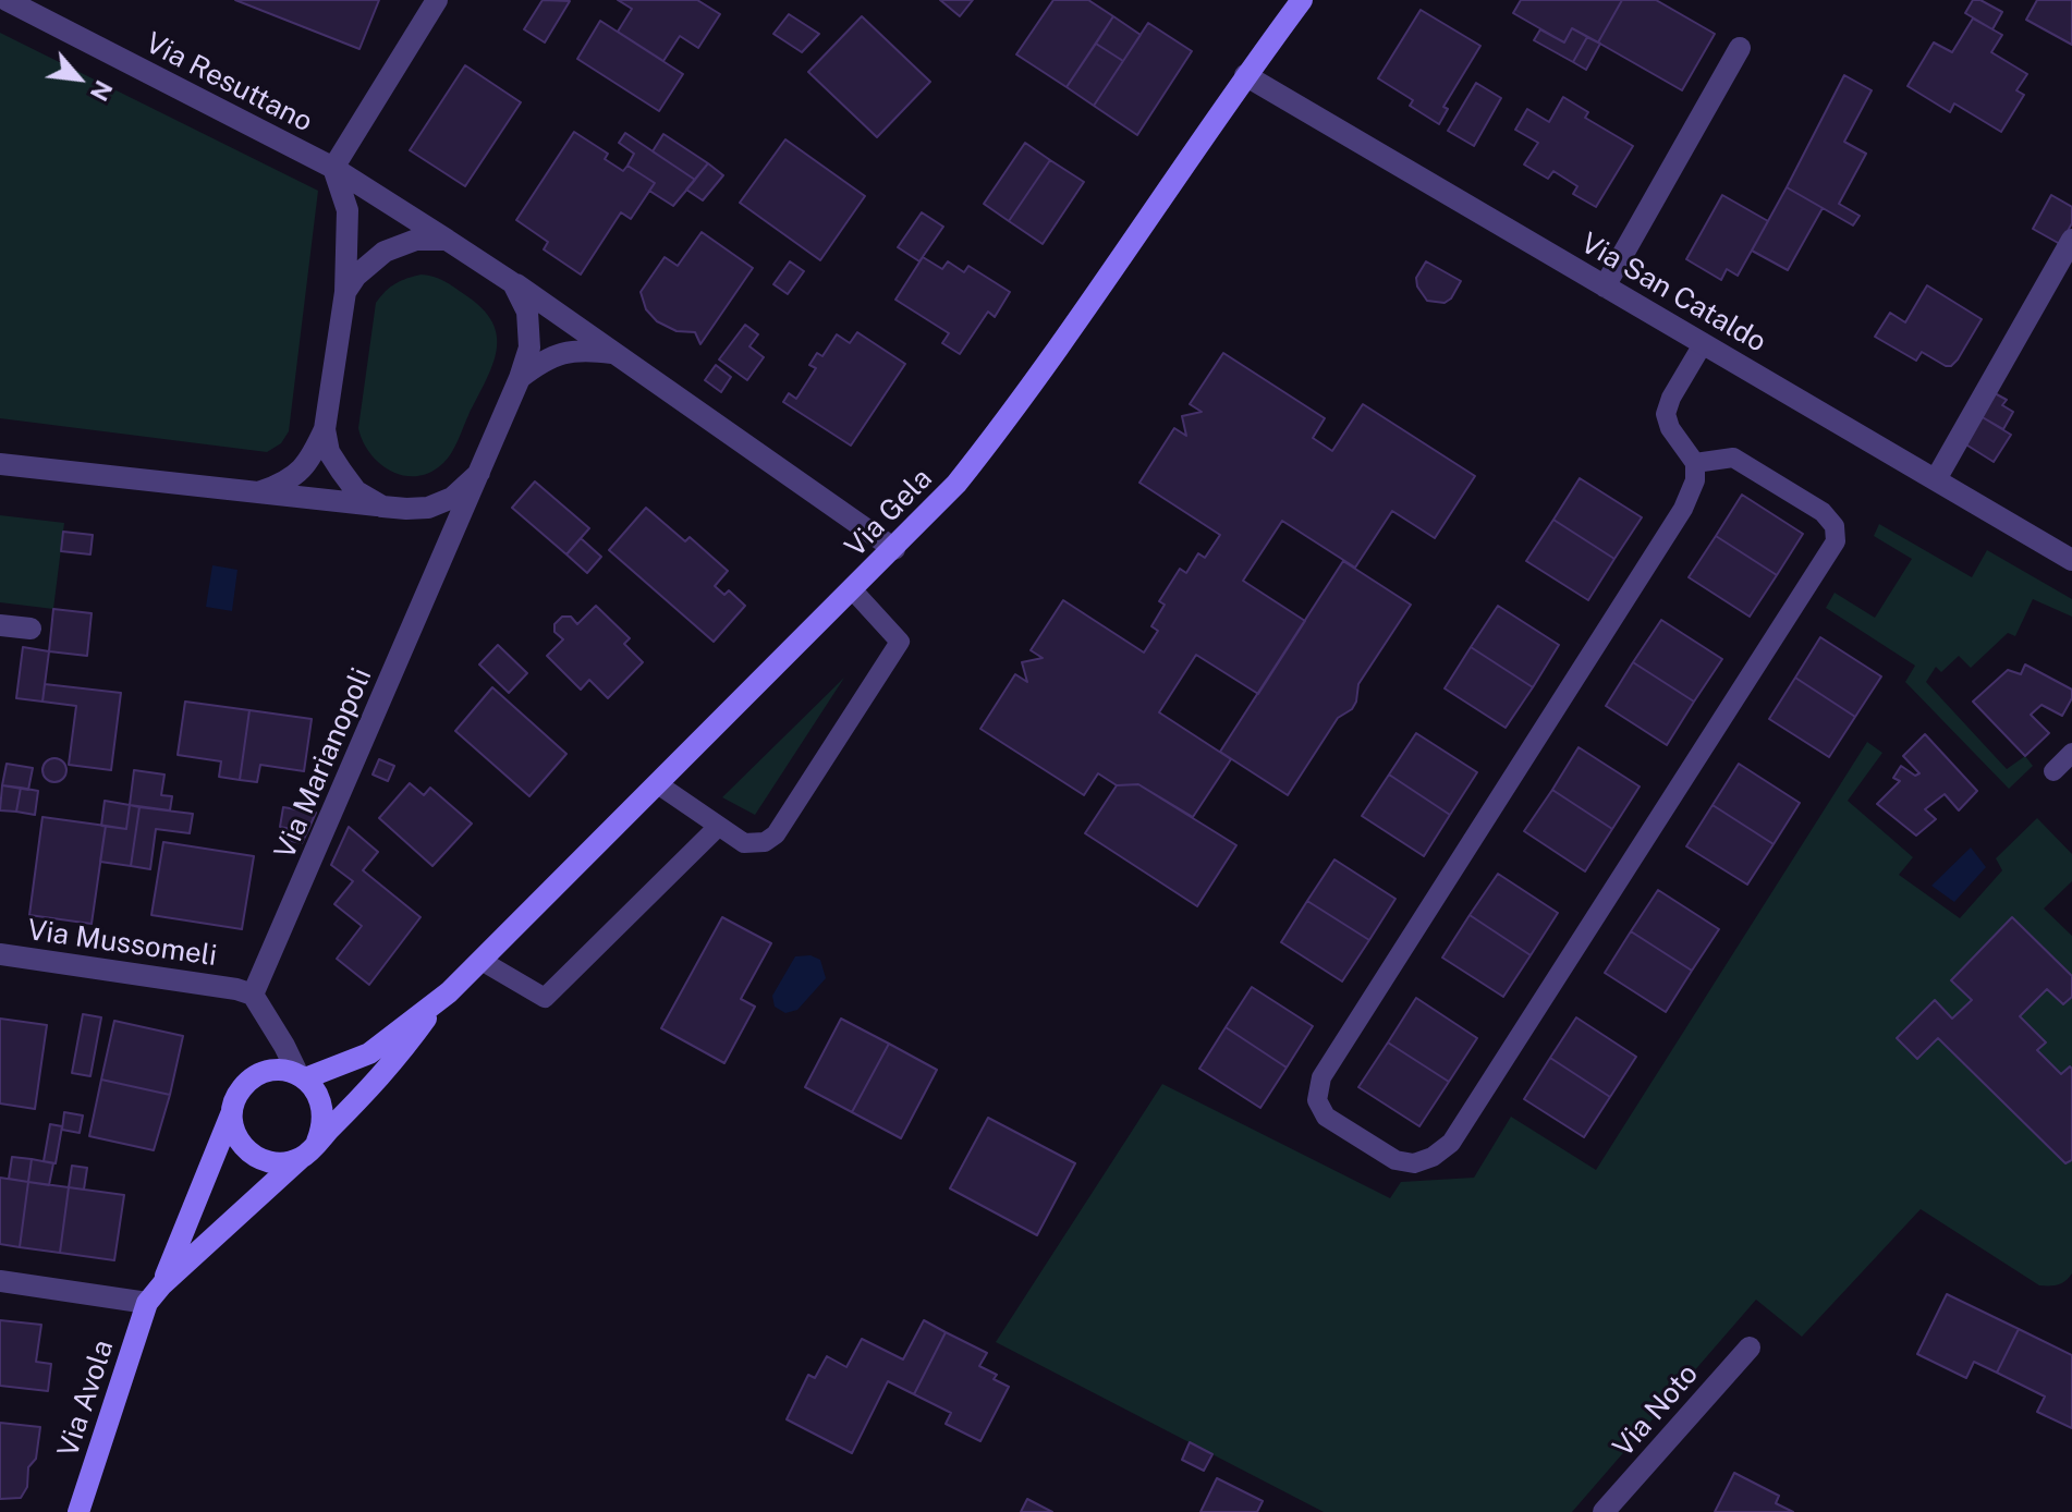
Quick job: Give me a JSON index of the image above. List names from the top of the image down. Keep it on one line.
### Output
{"streets":{"street":["Via Resuttano","Via San Cataldo","Via Gela","Via Marianopoli","Via Mussomeli","Via Avola","Via Noto"]},"crossings":[["Via Resuttano","Via Marianopoli"],["Via San Cataldo","Via Gela"],["Via Marianopoli","Via Mussomeli"]],"north":"bottom right"}
